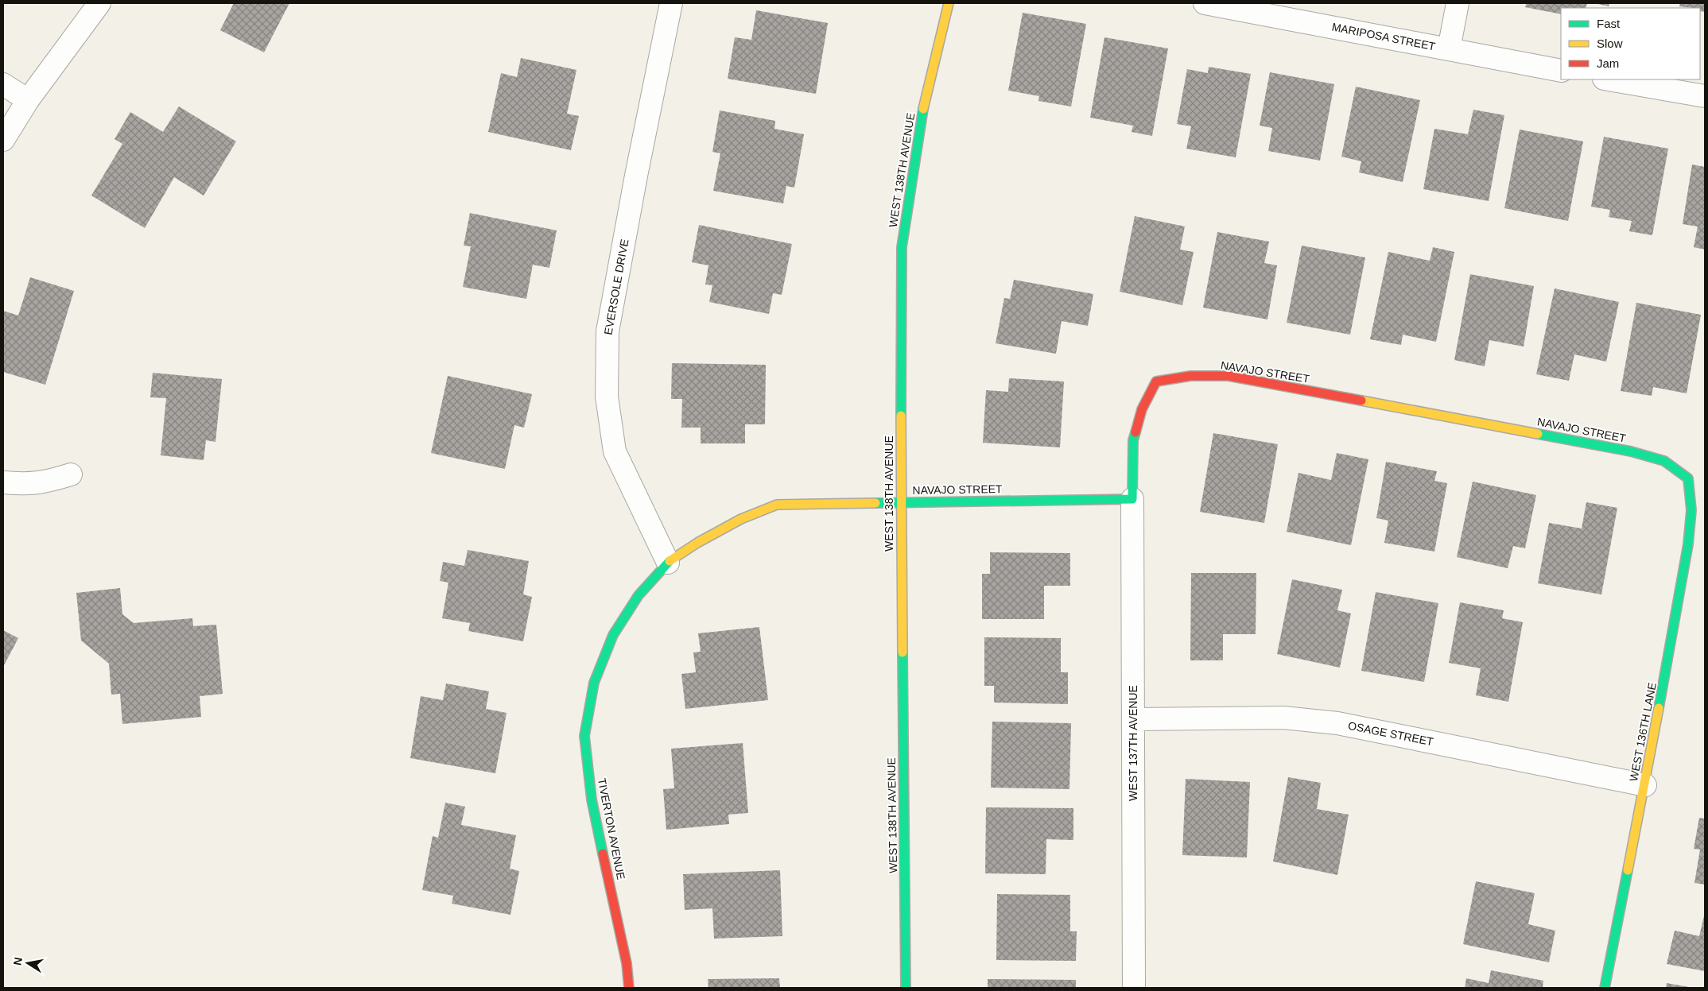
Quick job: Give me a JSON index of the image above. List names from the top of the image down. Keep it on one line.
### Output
{"streets":{"street":["MARIPOSA STREET","WEST 138TH AVENUE","EVERSOLE DRIVE","NAVAJO STREET","WEST 136TH LANE","OSAGE STREET","WEST 137TH AVENUE","TIVERTON AVENUE"]},"crossings":[["WEST 138TH AVENUE","NAVAJO STREET"],["WEST 138TH AVENUE","TIVERTON AVENUE"],["EVERSOLE DRIVE","TIVERTON AVENUE"],["NAVAJO STREET","WEST 136TH LANE"],["NAVAJO STREET","WEST 137TH AVENUE"],["NAVAJO STREET","TIVERTON AVENUE"],["WEST 136TH LANE","OSAGE STREET"],["OSAGE STREET","WEST 137TH AVENUE"]],"legend":["Fast","Slow","Jam"],"north":"left"}
